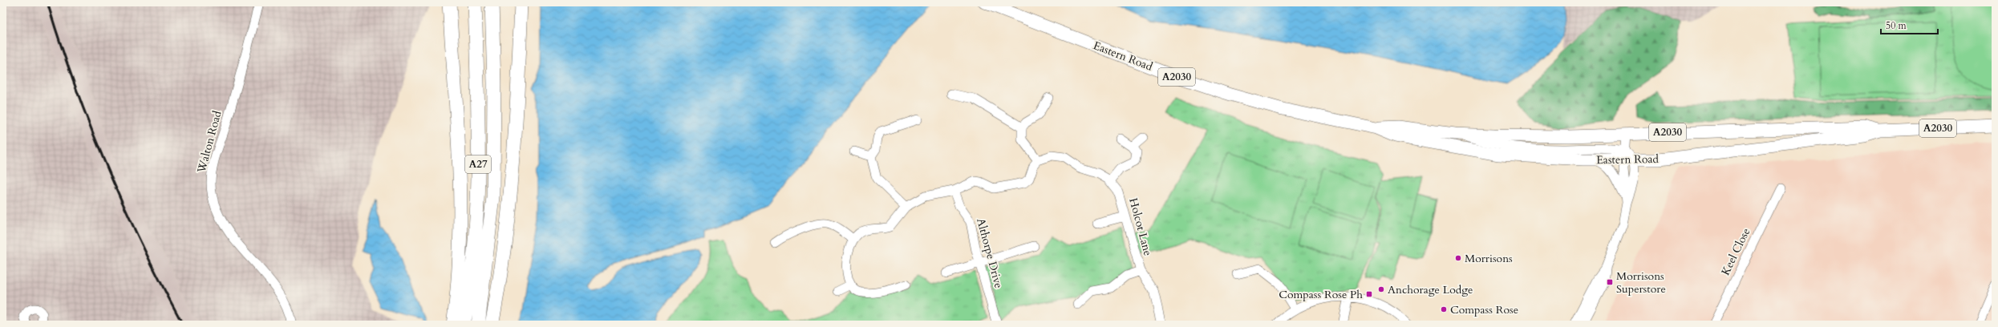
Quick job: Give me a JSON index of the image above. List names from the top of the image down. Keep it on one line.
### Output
{"streets":{"highway":["A27"],"main road":["Eastern Road","A2030"],"street":["Walton Road","Holcot Lane","Keel Close","Althorpe Drive"]},"places":{"other":["Morrisons","Anchorage Lodge","Compass Rose"],"transit":["Morrisons Superstore","Compass Rose Ph"]},"scale_bar":"50 m"}
